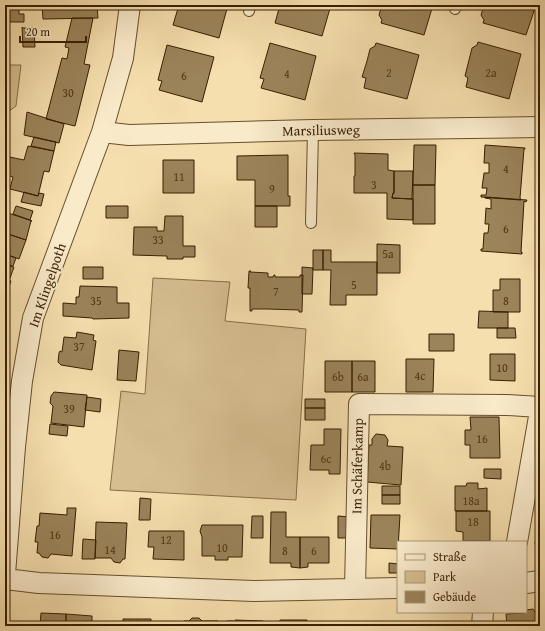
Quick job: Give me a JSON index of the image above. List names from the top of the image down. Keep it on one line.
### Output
{"streets":{"street":["Marsiliusweg","Im Klingelpoth","Im Schäferkamp"]},"crossings":[["Marsiliusweg","Im Klingelpoth"]],"house_numbers":["2","2a","4","6","30","4","11","3","9","6","33","5a","5","7","35","8","37","10","4c","6b","6a","39","16","6c","4b","18a","18","16","12","10","14","8","6"],"legend":["Straße","Park","Gebäude"],"scale_bar":"20 m"}
